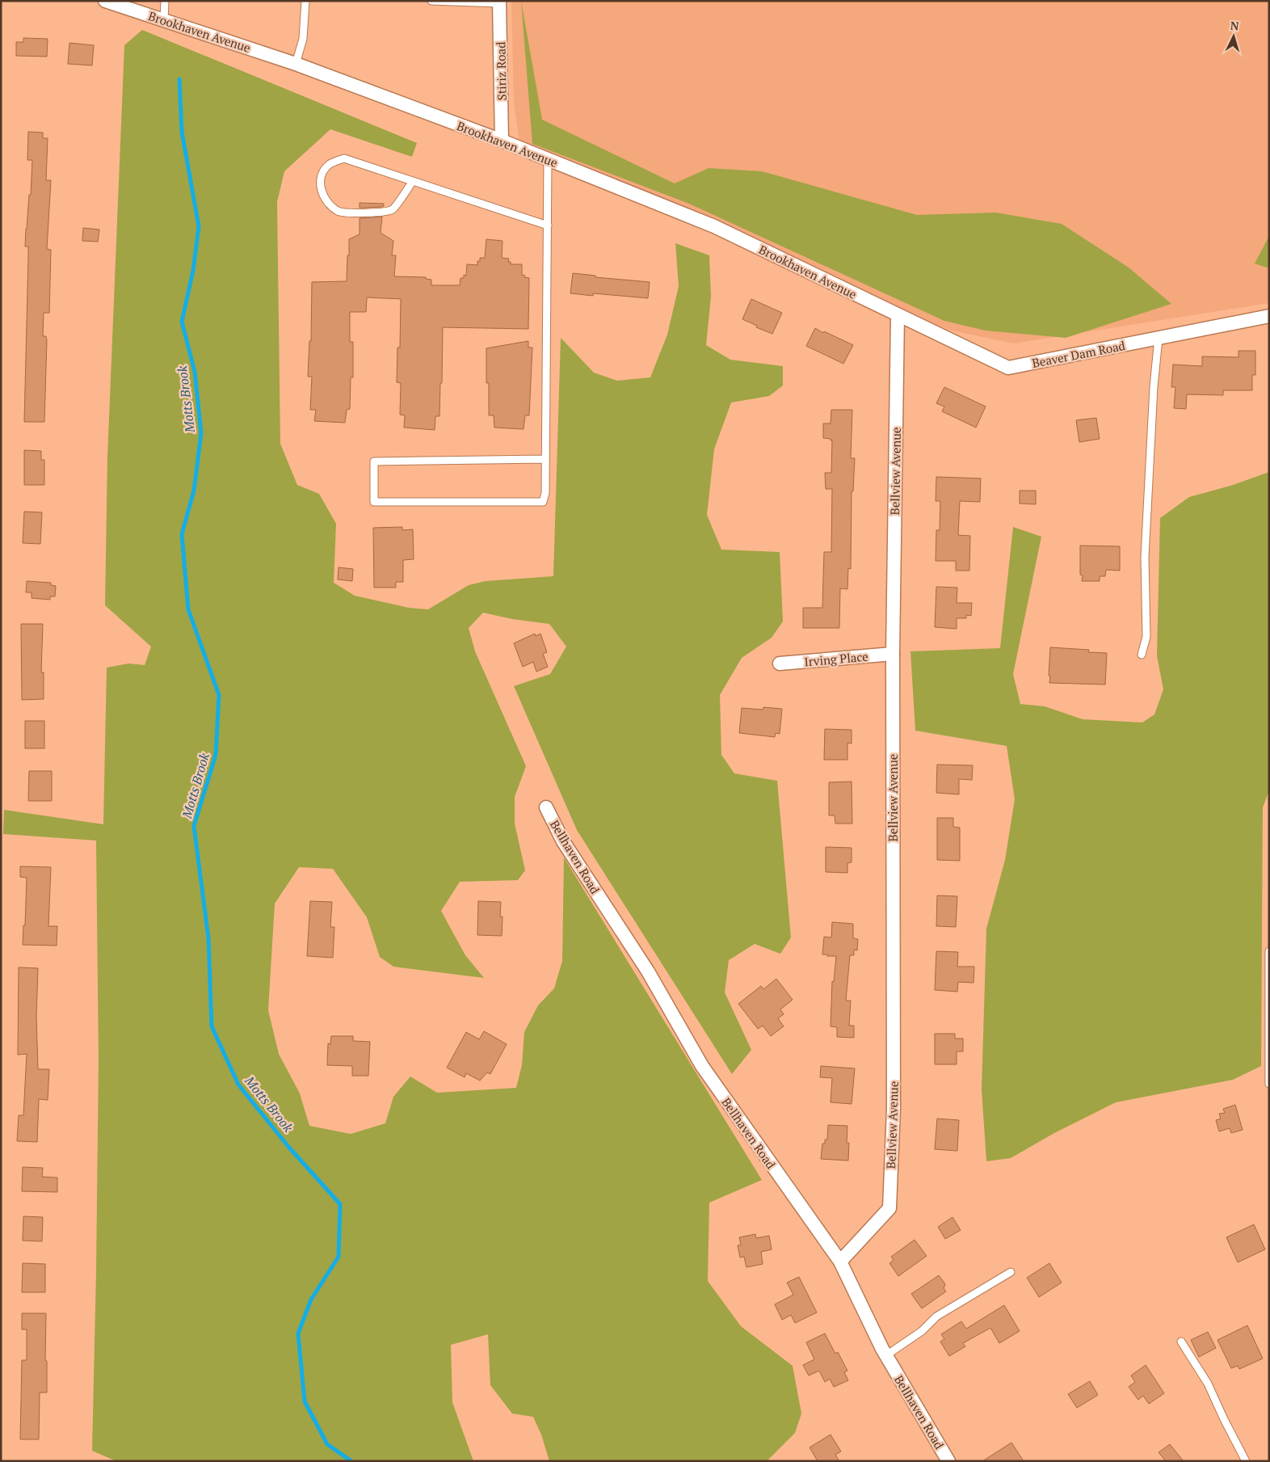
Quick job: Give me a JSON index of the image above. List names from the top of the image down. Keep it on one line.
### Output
{"streets":{"street":["Brookhaven Avenue","Stiriz Road","Beaver Dam Road","Bellview Avenue","Irving Place","Bellhaven Road"]},"crossings":[["Brookhaven Avenue","Stiriz Road"],["Brookhaven Avenue","Beaver Dam Road"],["Brookhaven Avenue","Bellview Avenue"],["Beaver Dam Road","Bellview Avenue"],["Bellview Avenue","Irving Place"],["Bellview Avenue","Bellhaven Road"]],"water":["Motts Brook"],"north":"top"}
